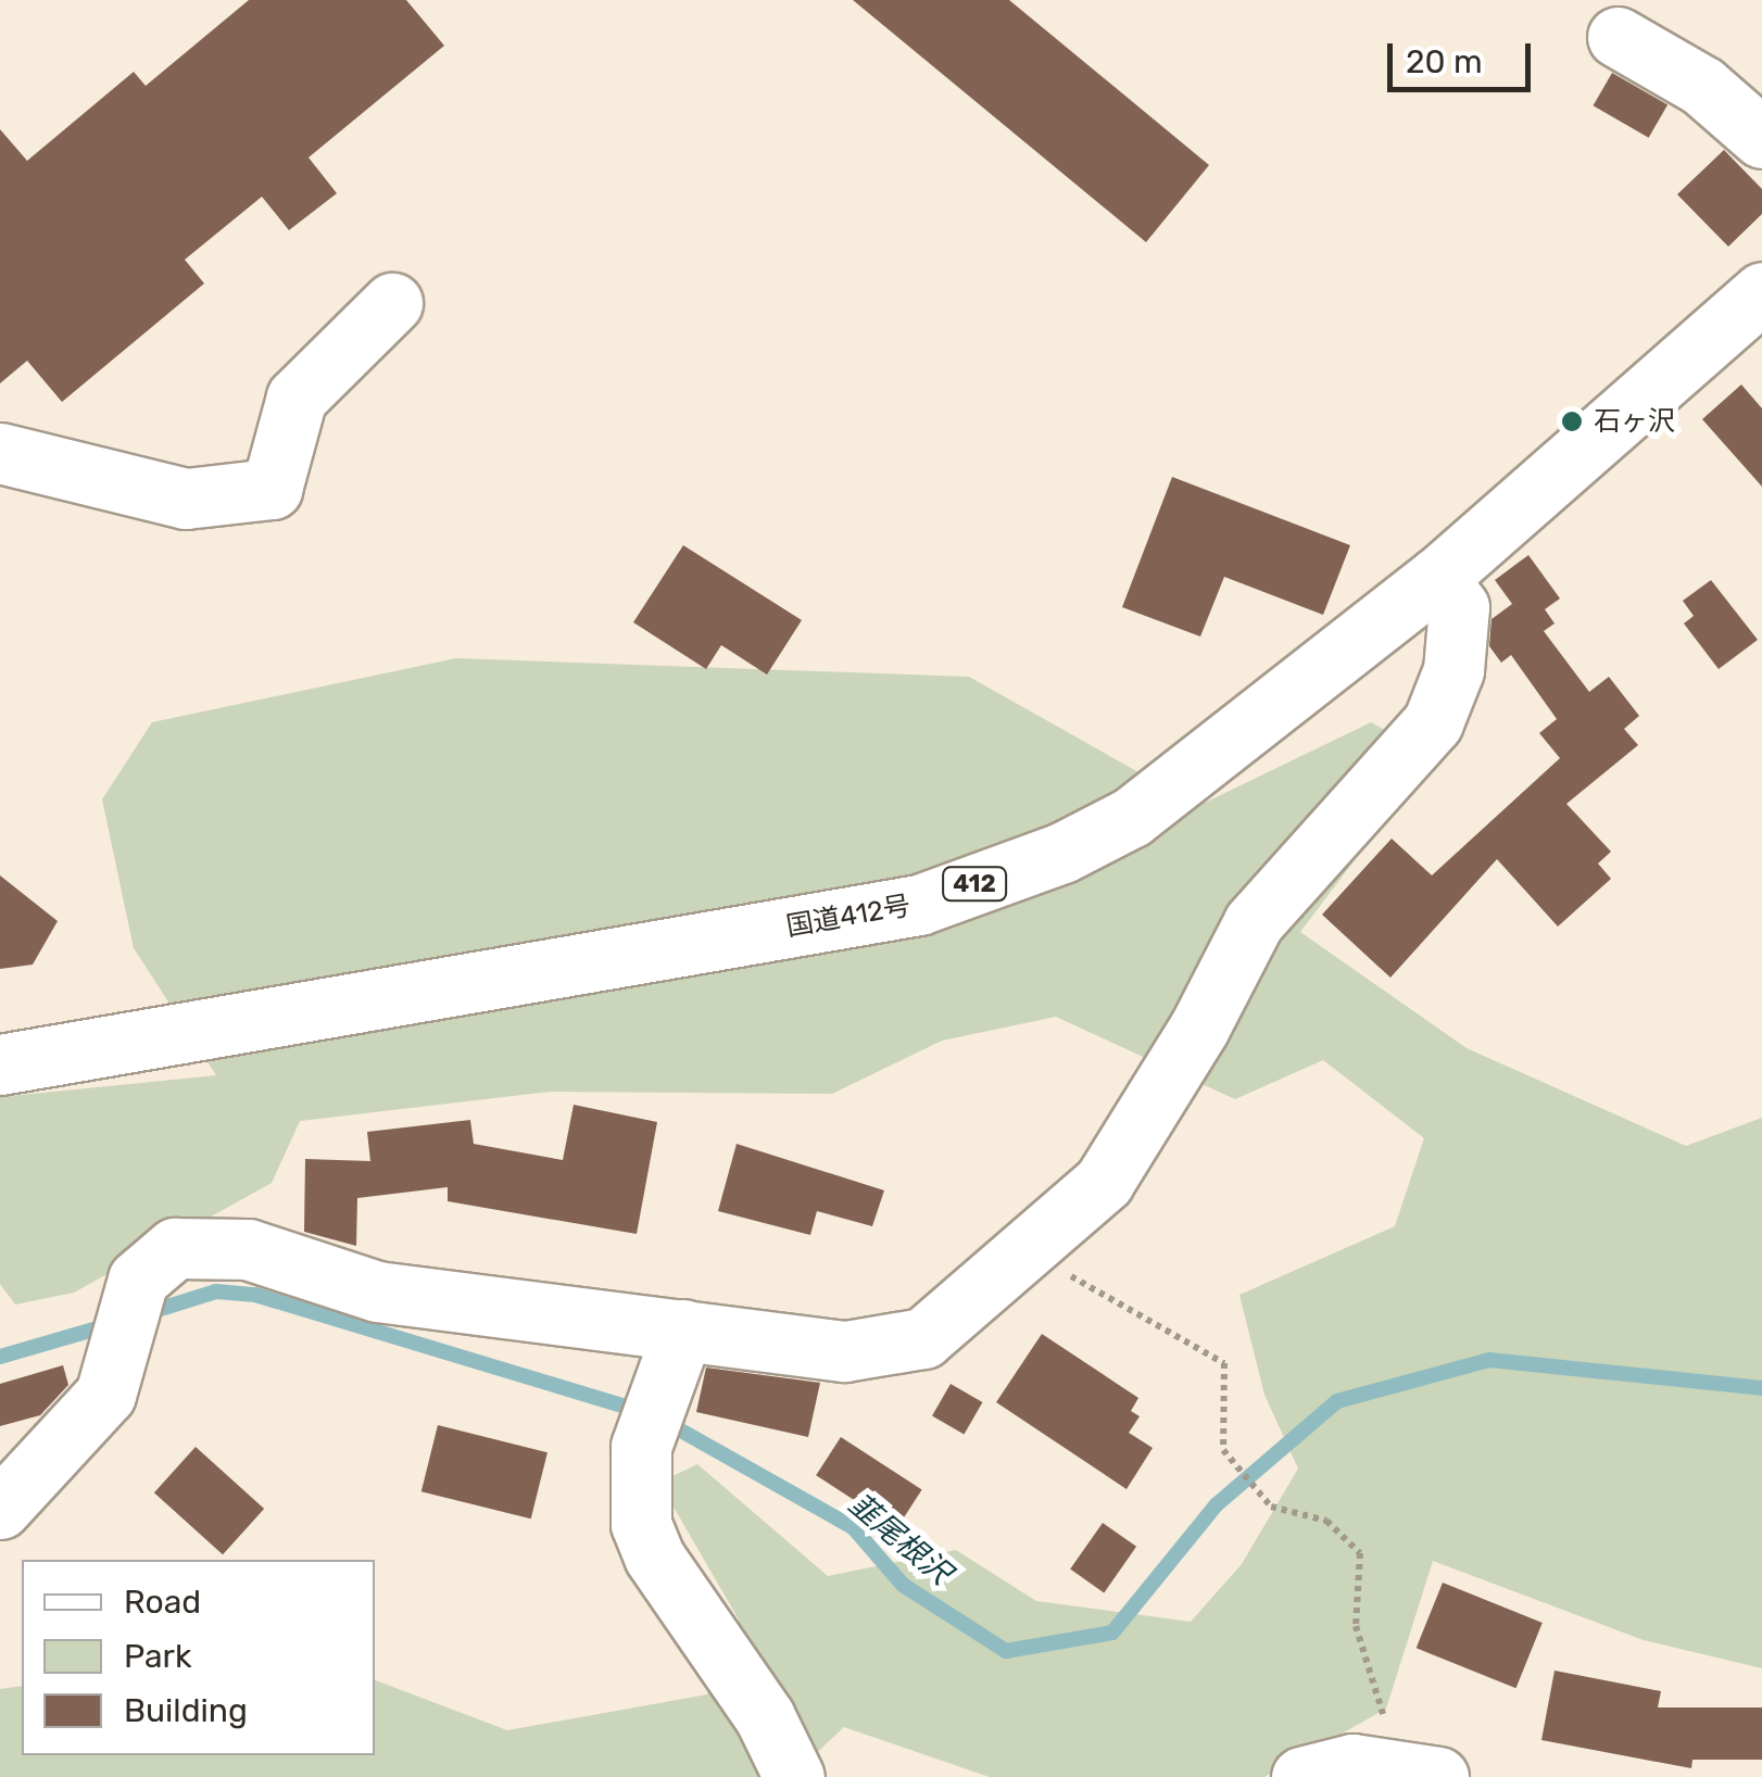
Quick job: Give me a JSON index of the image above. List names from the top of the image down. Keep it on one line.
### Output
{"streets":{"main road":["412","国道412号"]},"water":["韮尾根沢"],"places":["石ヶ沢"],"legend":["Road","Park","Building"],"scale_bar":"20 m"}
